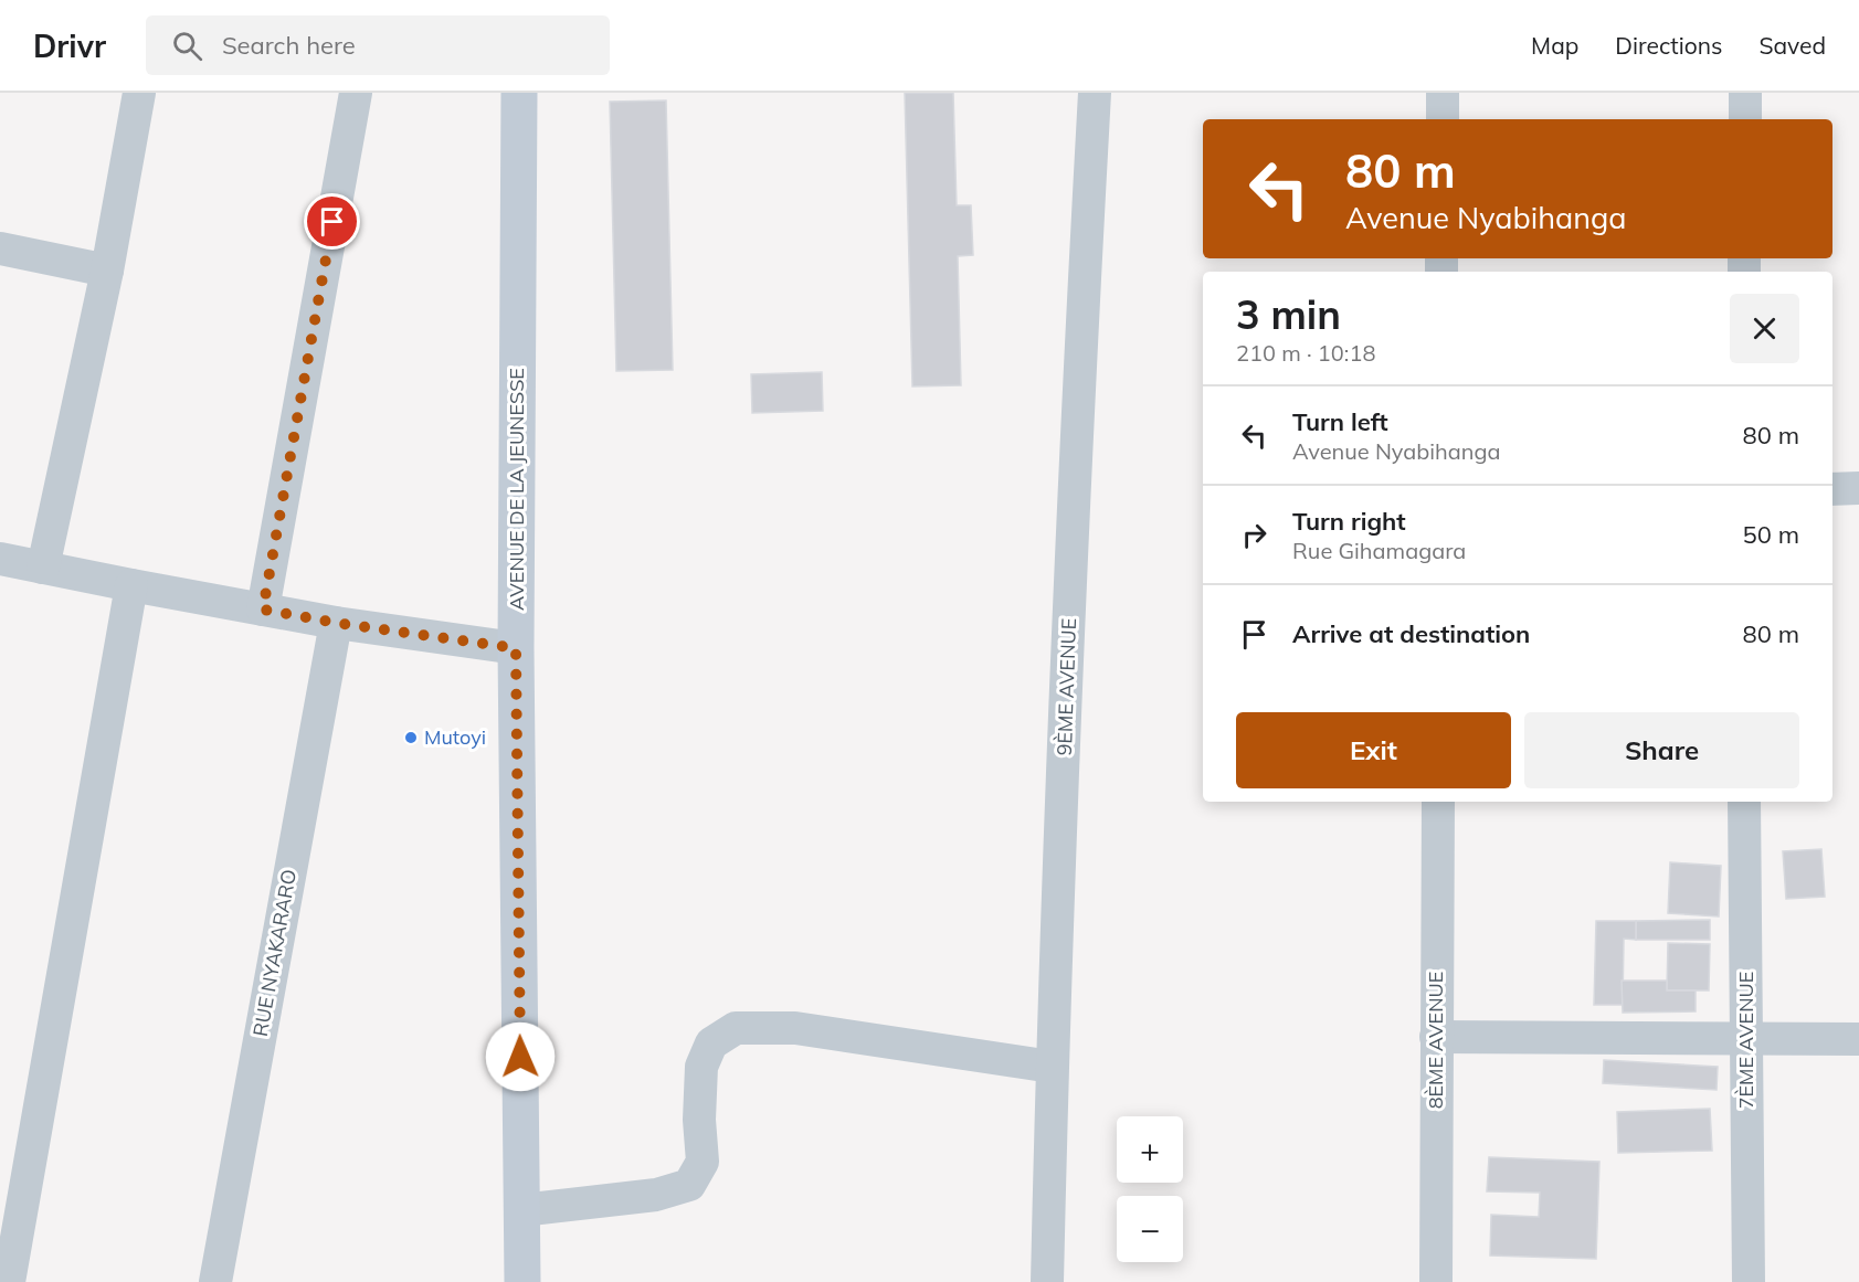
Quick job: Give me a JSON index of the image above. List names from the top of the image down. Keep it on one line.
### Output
{"streets":{"street":["AVENUE DE LA JEUNESSE","9ÈME AVENUE","RUE NYAKARARO","8ÈME AVENUE","7ÈME AVENUE"]},"places":["Mutoyi"],"page":{"header":"Drivr","search":"Search here","nav":["Map","Directions","Saved"],"turn":["80 m","Avenue Nyabihanga"],"heading":["3 min","210 m · 10:18"],"list":[{"name":"Turn left","note":"Avenue Nyabihanga","value":"80 m"},{"name":"Turn right","note":"Rue Gihamagara","value":"50 m"},{"name":"Arrive at destination","value":"80 m"}],"buttons":["Exit","Share"],"map_buttons":["+","−"]}}
